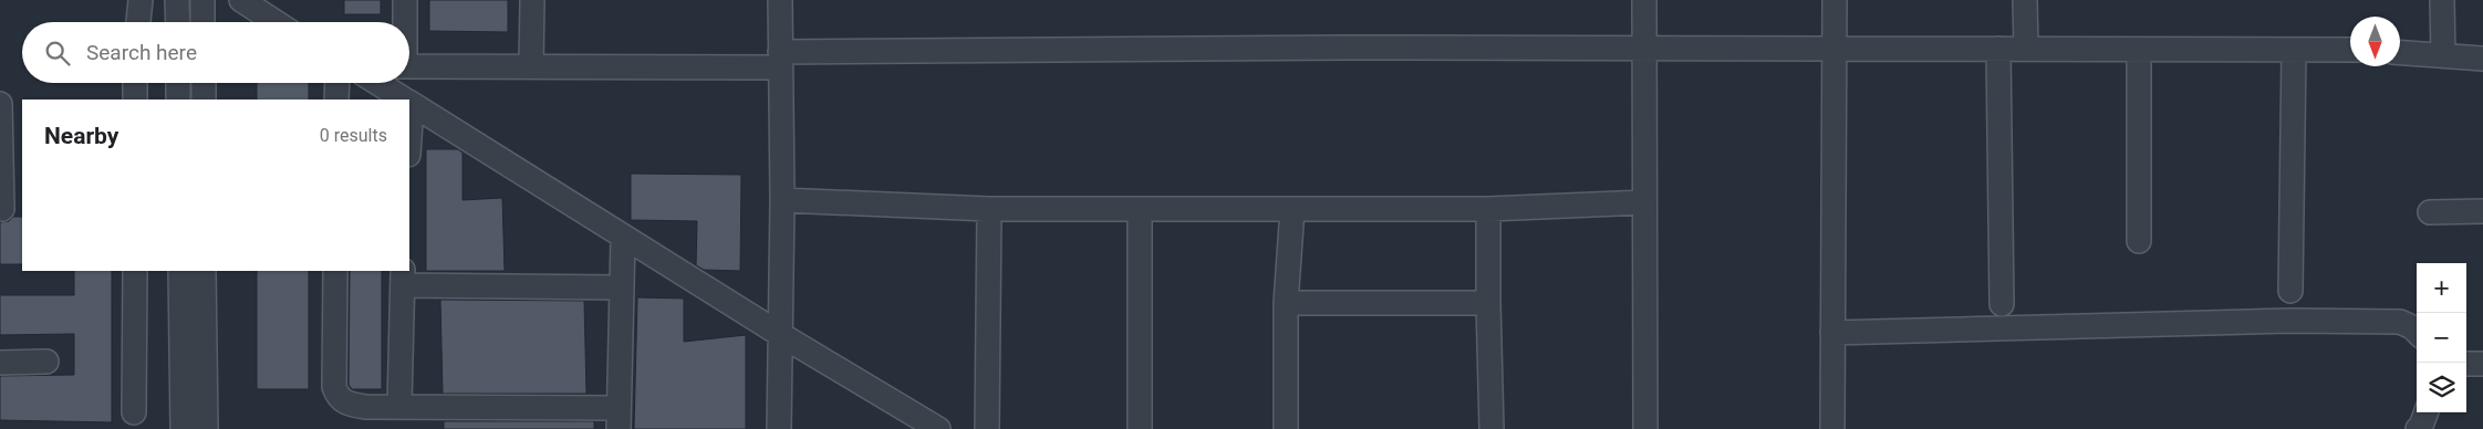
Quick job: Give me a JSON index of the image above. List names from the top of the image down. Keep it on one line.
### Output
{"north":"bottom","page":{"search":"Search here","heading":["Nearby","0 results"],"map_buttons":["+","−"]}}
